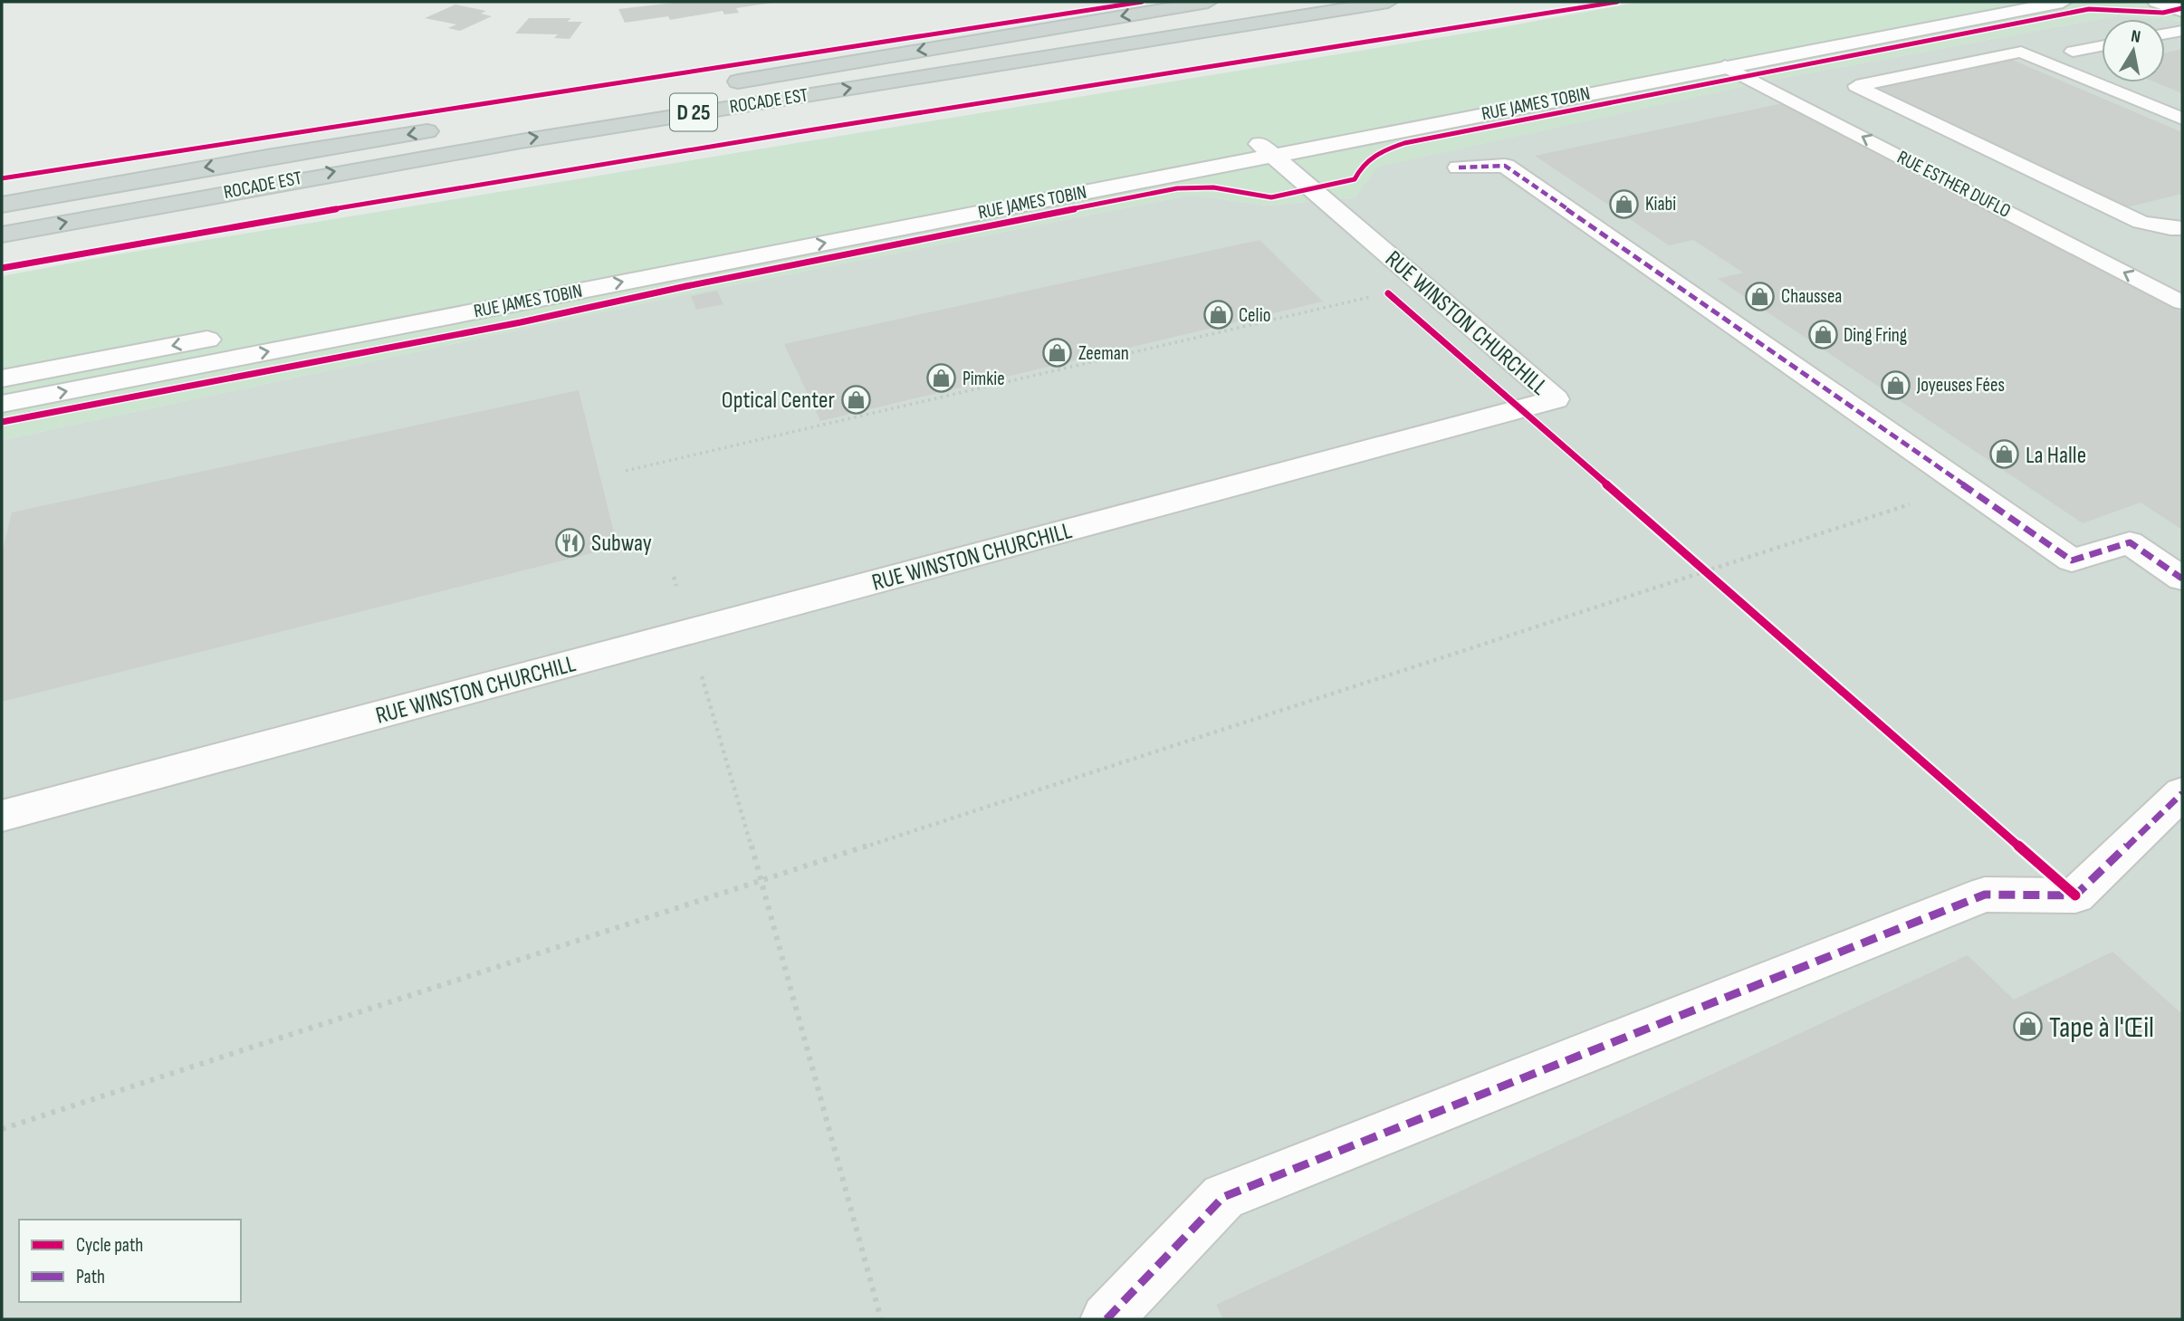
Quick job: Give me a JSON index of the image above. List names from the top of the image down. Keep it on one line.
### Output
{"streets":{"main road":["ROCADE EST","D 25"],"street":["RUE JAMES TOBIN","RUE WINSTON CHURCHILL"],"lane":["RUE ESTHER DUFLO"]},"crossings":[["RUE JAMES TOBIN","RUE ESTHER DUFLO"],["RUE JAMES TOBIN","RUE WINSTON CHURCHILL"]],"one_way":["RUE ESTHER DUFLO"],"places":{"shop":["Kiabi","Chaussea","Celio","Ding Fring","Zeeman","Pimkie","Joyeuses Fées","Optical Center","La Halle","Tape à l'Œil"],"restaurant":["Subway"]},"legend":["Cycle path","Path"],"north":"top"}
